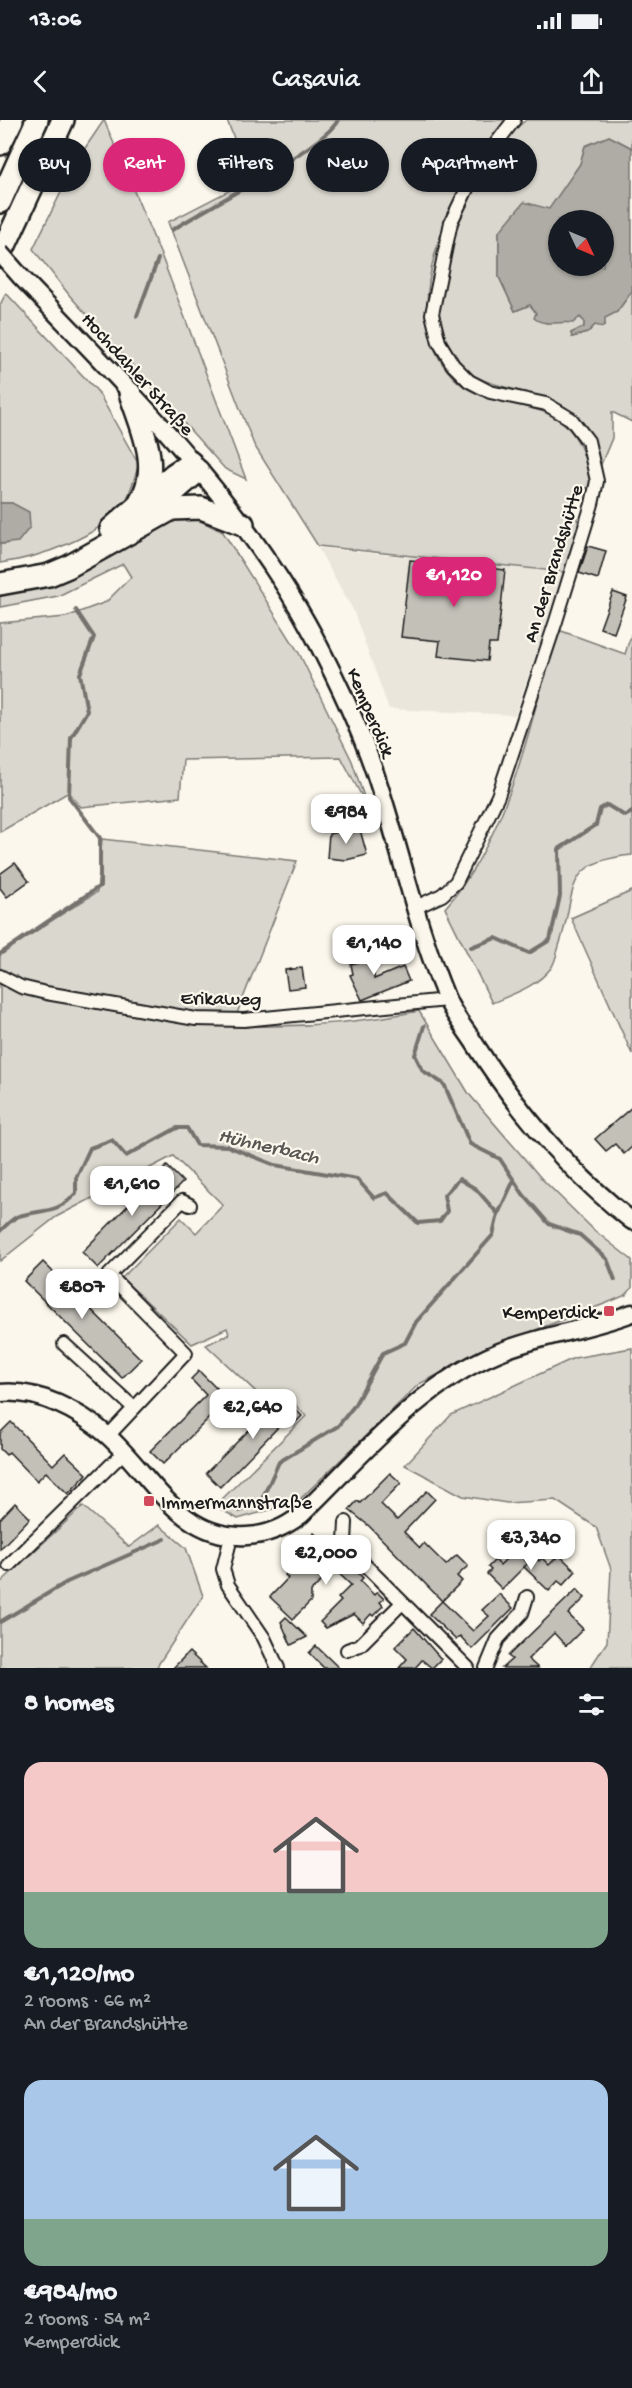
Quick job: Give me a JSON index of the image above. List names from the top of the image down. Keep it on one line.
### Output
{"streets":{"main road":["Hochdahler Straße","Kemperdick"],"street":["An der Brandshütte","Erikaweg"]},"crossings":[["Hochdahler Straße","Kemperdick"],["An der Brandshütte","Kemperdick"],["Kemperdick","Erikaweg"]],"water":["Hühnerbach"],"places":{"transit":["Kemperdick","Immermannstraße"]},"north":"bottom right","page":{"status":"13:06","header":"Casavia","chip":["Buy","Rent","Filters","New","Apartment"],"price":["€1,120","€984","€1,140","€1,610","€807","€2,640","€3,340","€2,000"],"heading":"8 homes","list":[{"name":"€1,120/mo","note":"2 rooms · 66 m² · An der Brandshütte"},{"name":"€984/mo","note":"2 rooms · 54 m² · Kemperdick"}]}}
